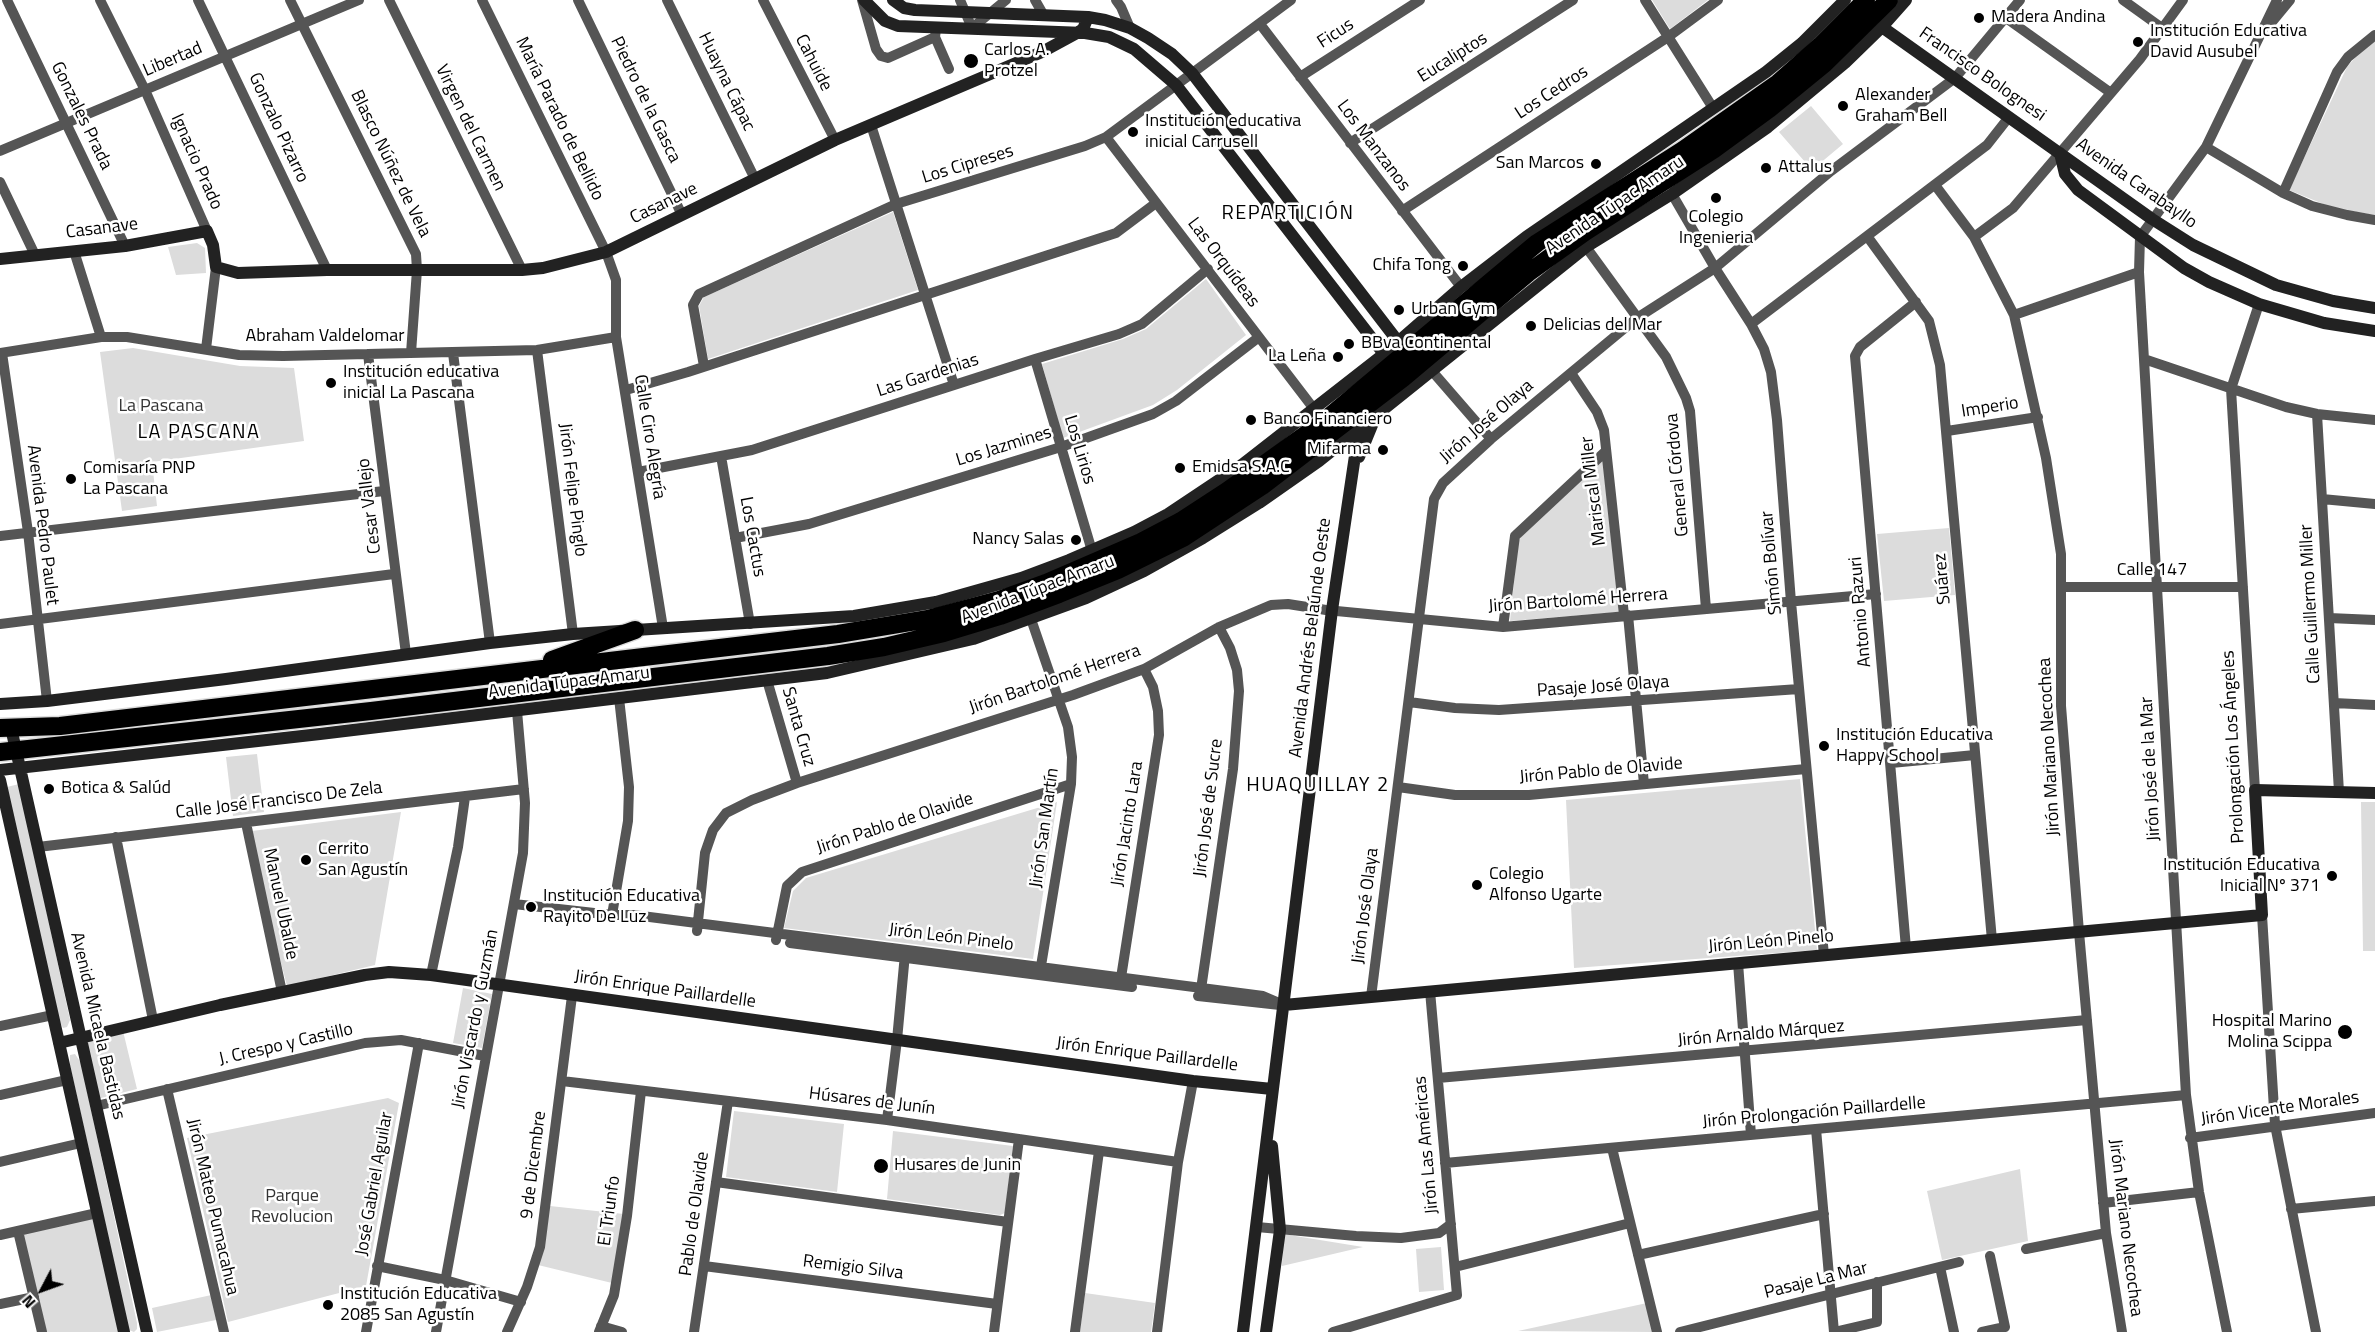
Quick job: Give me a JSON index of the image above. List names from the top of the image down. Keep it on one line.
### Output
{"streets":{"highway":["Avenida Túpac Amaru"],"main road":["Francisco Bolognesi","Ignacio Prado","Avenida Carabayllo","Casanave","Avenida Andrés Belaúnde Oeste","Prolongación Los Ángeles","Jirón León Pinelo","Jirón Enrique Paillardelle","Avenida Micaela Bastidas"],"street":["Ficus","Eucaliptos","Libertad","Cahuide","Huayna Cápac","Los Cedros","Piedro de la Gasca","Gonzales Prada","María Parado de Bellido","Gonzalo Pizarro","Virgen del Carmen","Los Manzanos","Blasco Núñez de Vela","Los Cipreses","Las Orquídeas","Abraham Valdelomar","Las Gardenias","Imperio","Jirón José Olaya","Calle Ciro Alegría","Los Jazmines","Los Lirios","General Córdova","Jirón Felipe Pinglo","Mariscal Miller","Cesar Vallejo","Avenida Pedro Paulet","Los Cactus","Simón Bolívar","Calle 147","Suárez","Jirón Bartolomé Herrera","Calle Guillermo Miller","Antonio Razuri","Pasaje José Olaya","Santa Cruz","Jirón Mariano Necochea","Jirón José de la Mar","Jirón Pablo de Olavide","Calle José Francisco De Zela","Jirón José de Sucre","Jirón Jacinto Lara","Jirón San Martín","Manuel Ubalde","Jirón Viscardo y Guzmán","Jirón Arnaldo Márquez","J. Crespo y Castillo","Húsares de Junín","Jirón Vicente Morales","Jirón Prolongación Paillardelle","Jirón Las Américas","9 de Dicembre","José Gabriel Aguilar","Jirón Mateo Pumacahua","El Triunfo","Pablo de Olavide","Remigio Silva","Pasaje La Mar"]},"crossings":[["Ficus","Los Manzanos"],["Eucaliptos","Los Manzanos"],["Libertad","Gonzales Prada"],["Libertad","Gonzalo Pizarro"],["Libertad","Ignacio Prado"],["Libertad","Blasco Núñez de Vela"],["Cahuide","Casanave"],["Francisco Bolognesi","Avenida Carabayllo"],["Francisco Bolognesi","Avenida Túpac Amaru"],["Francisco Bolognesi","Jirón José Olaya"],["Huayna Cápac","Casanave"],["Los Cedros","Los Manzanos"],["Piedro de la Gasca","Casanave"],["Gonzales Prada","Casanave"],["María Parado de Bellido","Casanave"],["María Parado de Bellido","Calle Ciro Alegría"],["Gonzalo Pizarro","Casanave"],["Virgen del Carmen","Casanave"],["Los Manzanos","Los Cipreses"],["Los Manzanos","Avenida Túpac Amaru"],["Ignacio Prado","Casanave"],["Ignacio Prado","Abraham Valdelomar"],["Blasco Núñez de Vela","Casanave"],["Blasco Núñez de Vela","Abraham Valdelomar"],["Los Cipreses","Las Orquídeas"],["Avenida Carabayllo","Prolongación Los Ángeles"],["Avenida Carabayllo","Jirón José de la Mar"],["Casanave","Calle Ciro Alegría"],["Avenida Túpac Amaru","Las Orquídeas"],["Avenida Túpac Amaru","Calle Ciro Alegría"],["Avenida Túpac Amaru","Los Lirios"],["Avenida Túpac Amaru","General Córdova"],["Avenida Túpac Amaru","Jirón Felipe Pinglo"],["Avenida Túpac Amaru","Cesar Vallejo"],["Avenida Túpac Amaru","Avenida Pedro Paulet"],["Avenida Túpac Amaru","Los Cactus"],["Avenida Túpac Amaru","Simón Bolívar"],["Avenida Túpac Amaru","Avenida Andrés Belaúnde Oeste"],["Avenida Túpac Amaru","Santa Cruz"],["Avenida Túpac Amaru","Jirón San Martín"],["Avenida Túpac Amaru","Jirón Viscardo y Guzmán"],["Avenida Túpac Amaru","Avenida Micaela Bastidas"],["Las Orquídeas","Las Gardenias"],["Las Orquídeas","Los Jazmines"],["Abraham Valdelomar","Calle Ciro Alegría"],["Abraham Valdelomar","Jirón Felipe Pinglo"],["Abraham Valdelomar","Cesar Vallejo"],["Abraham Valdelomar","Avenida Pedro Paulet"],["Las Gardenias","Calle Ciro Alegría"],["Las Gardenias","Los Lirios"],["Las Gardenias","Los Cactus"],["Imperio","Suárez"],["Imperio","Jirón Mariano Necochea"],["Jirón José Olaya","General Córdova"],["Jirón José Olaya","Mariscal Miller"],["Jirón José Olaya","Simón Bolívar"],["Jirón José Olaya","Jirón Bartolomé Herrera"],["Jirón José Olaya","Pasaje José Olaya"],["Jirón José Olaya","Jirón Pablo de Olavide"],["Jirón José Olaya","Jirón León Pinelo"],["Los Jazmines","Los Lirios"],["Los Jazmines","Los Cactus"],["General Córdova","Jirón Bartolomé Herrera"],["Mariscal Miller","Jirón Bartolomé Herrera"],["Mariscal Miller","Pasaje José Olaya"],["Mariscal Miller","Jirón Pablo de Olavide"],["Simón Bolívar","Jirón Bartolomé Herrera"],["Simón Bolívar","Pasaje José Olaya"],["Simón Bolívar","Jirón Pablo de Olavide"],["Simón Bolívar","Jirón León Pinelo"],["Calle 147","Jirón Mariano Necochea"],["Calle 147","Prolongación Los Ángeles"],["Calle 147","Jirón José de la Mar"],["Suárez","Antonio Razuri"],["Suárez","Jirón León Pinelo"],["Jirón Bartolomé Herrera","Antonio Razuri"],["Jirón Bartolomé Herrera","Avenida Andrés Belaúnde Oeste"],["Jirón Bartolomé Herrera","Santa Cruz"],["Jirón Bartolomé Herrera","Jirón José de Sucre"],["Jirón Bartolomé Herrera","Jirón Jacinto Lara"],["Jirón Bartolomé Herrera","Jirón San Martín"],["Jirón Bartolomé Herrera","Jirón León Pinelo"],["Antonio Razuri","Jirón León Pinelo"],["Avenida Andrés Belaúnde Oeste","Jirón León Pinelo"],["Avenida Andrés Belaúnde Oeste","Jirón Enrique Paillardelle"],["Jirón Mariano Necochea","Jirón León Pinelo"],["Jirón Mariano Necochea","Jirón Arnaldo Márquez"],["Jirón Mariano Necochea","Jirón Prolongación Paillardelle"],["Prolongación Los Ángeles","Jirón León Pinelo"],["Prolongación Los Ángeles","Jirón Vicente Morales"],["Jirón José de la Mar","Jirón León Pinelo"],["Jirón José de la Mar","Jirón Vicente Morales"],["Jirón José de la Mar","Jirón Prolongación Paillardelle"],["Jirón Pablo de Olavide","Jirón San Martín"],["Jirón Pablo de Olavide","Jirón León Pinelo"],["Calle José Francisco De Zela","Manuel Ubalde"],["Calle José Francisco De Zela","Jirón Viscardo y Guzmán"],["Calle José Francisco De Zela","Avenida Micaela Bastidas"],["Jirón José de Sucre","Jirón León Pinelo"],["Jirón Jacinto Lara","Jirón León Pinelo"],["Jirón San Martín","Jirón León Pinelo"],["Manuel Ubalde","Jirón Enrique Paillardelle"],["Jirón León Pinelo","Jirón Viscardo y Guzmán"],["Jirón León Pinelo","Jirón Las Américas"],["Jirón Enrique Paillardelle","Jirón Viscardo y Guzmán"],["Jirón Enrique Paillardelle","Avenida Micaela Bastidas"],["Jirón Enrique Paillardelle","9 de Dicembre"],["Jirón Viscardo y Guzmán","J. Crespo y Castillo"],["Avenida Micaela Bastidas","J. Crespo y Castillo"],["Jirón Arnaldo Márquez","Jirón Las Américas"],["J. Crespo y Castillo","José Gabriel Aguilar"],["J. Crespo y Castillo","Jirón Mateo Pumacahua"],["Húsares de Junín","9 de Dicembre"],["Húsares de Junín","El Triunfo"],["Húsares de Junín","Pablo de Olavide"],["Jirón Prolongación Paillardelle","Jirón Las Américas"],["Pablo de Olavide","Remigio Silva"]],"districts":["REPARTICIÓN","LA PASCANA","HUAQUILLAY 2"],"parks":["La Pascana","Parque Revolucion"],"places":["Madera Andina","Institución Educativa David Ausubel","Carlos A. Protzel","Alexander Graham Bell","Institución educativa inicial Carrusell","San Marcos","Attalus","Colegio Ingenieria","Chifa Tong","Urban Gym","Delicias del Mar","BBva Continental","La Leña","Institución educativa inicial La Pascana","Banco Financiero","Mifarma","Emidsa S.A.C","Comisaría PNP La Pascana","Nancy Salas","Institución Educativa Happy School","Botica & Salúd","Cerrito San Agustín","Institución Educativa Inicial Nº 371","Colegio Alfonso Ugarte","Institución Educativa Rayito De Luz","Hospital Marino Molina Scippa","Husares de Junin","Institución Educativa 2085 San Agustín"],"north":"bottom left"}
